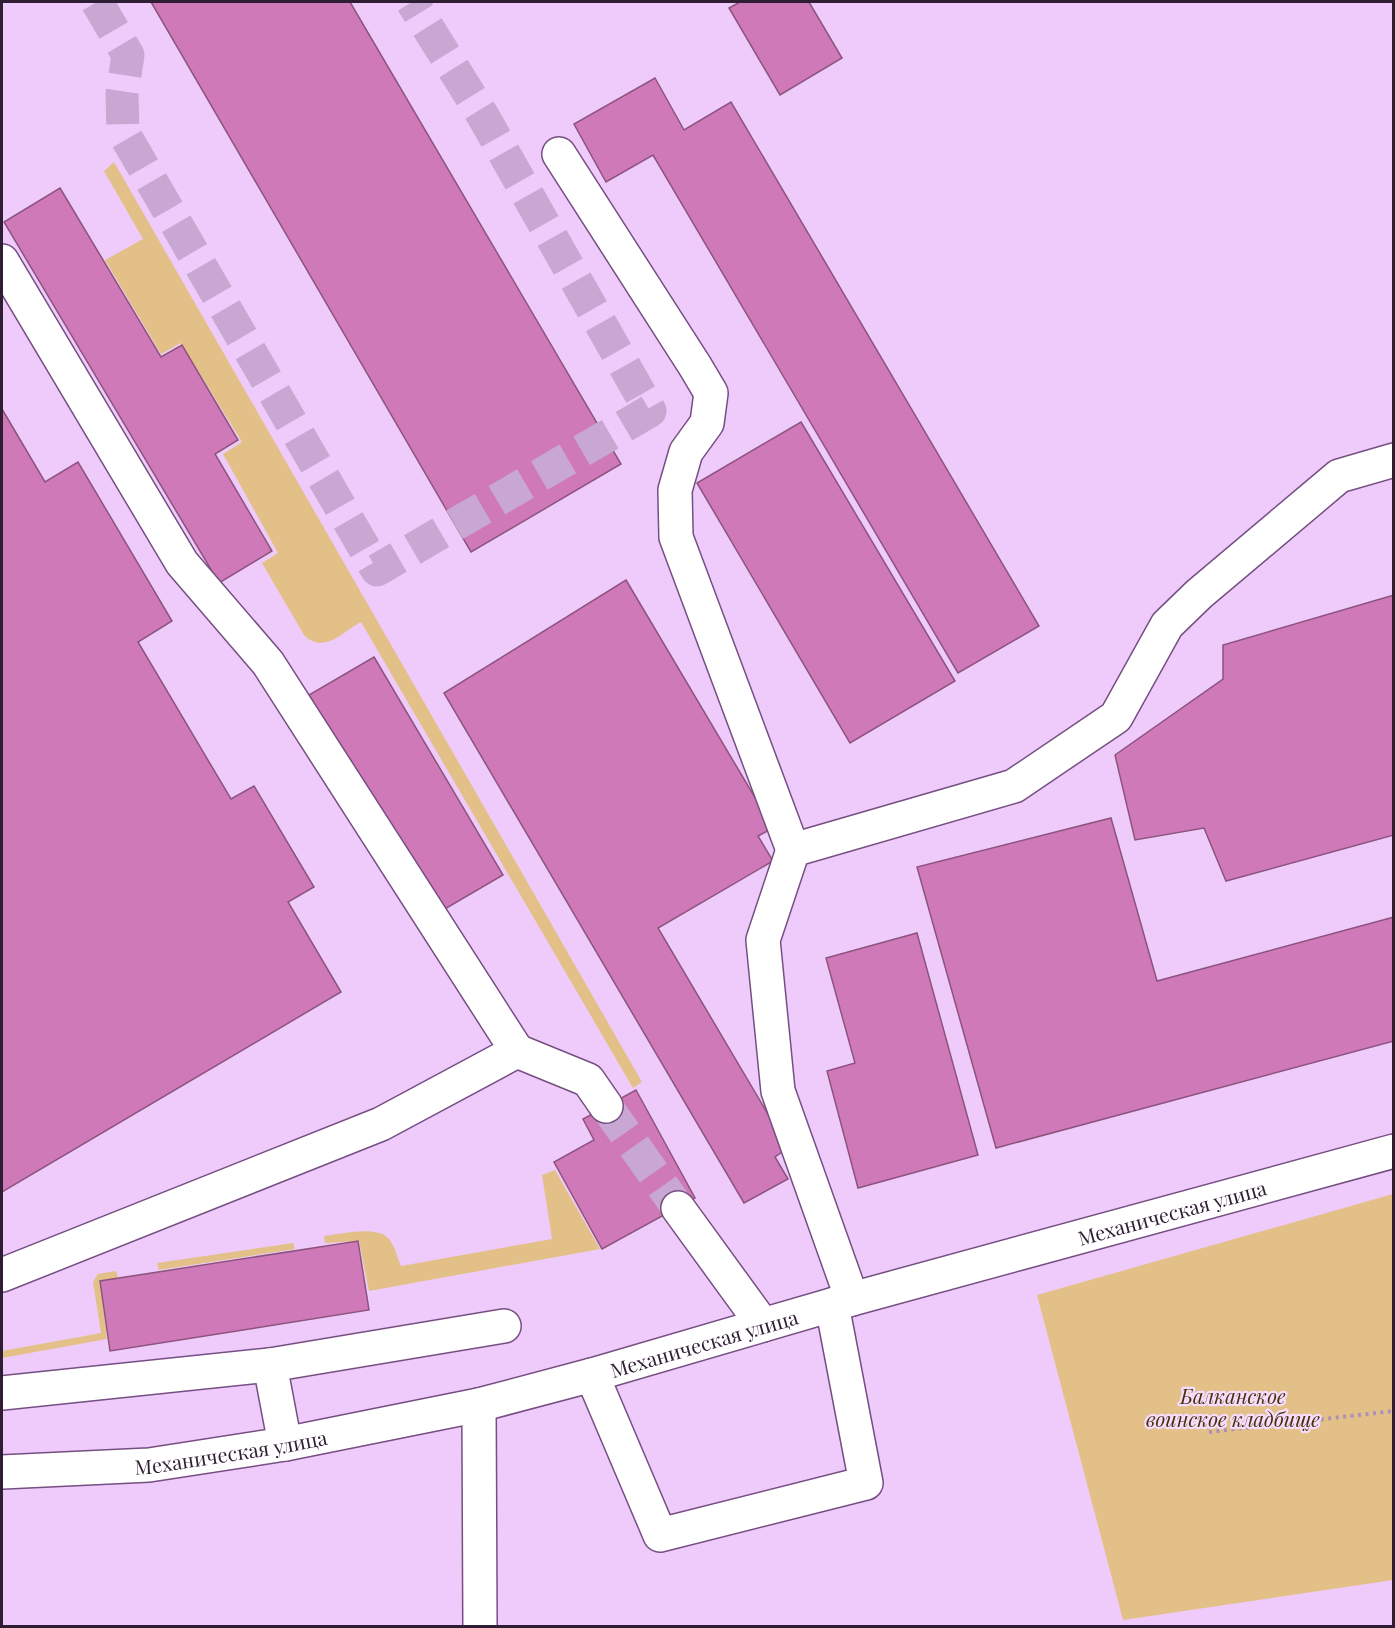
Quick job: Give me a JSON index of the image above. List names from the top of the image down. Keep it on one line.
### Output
{"streets":{"street":["Механическая улица"]},"parks":["Балканское воинское кладбище"]}
